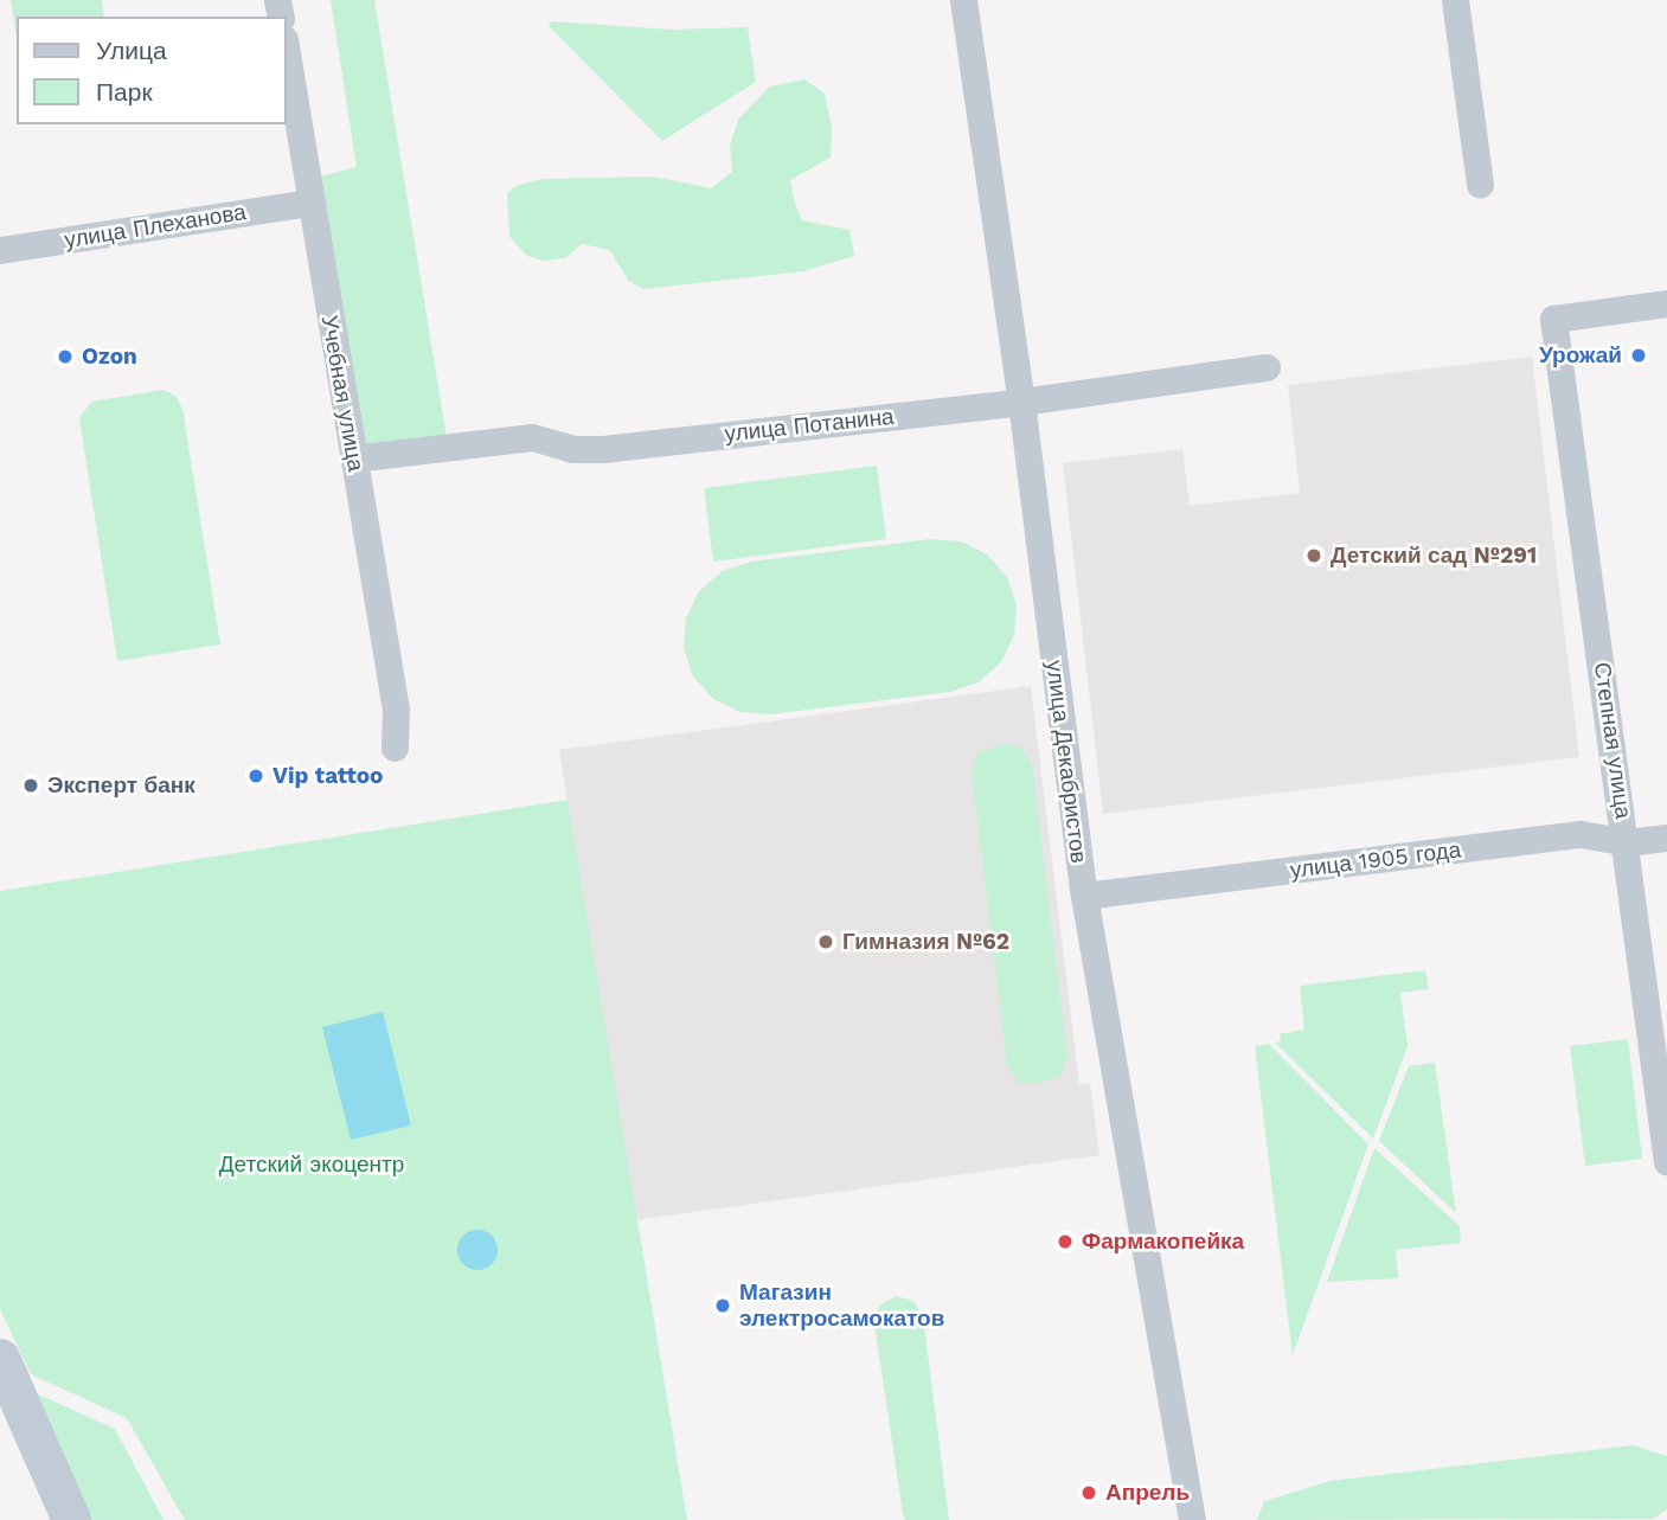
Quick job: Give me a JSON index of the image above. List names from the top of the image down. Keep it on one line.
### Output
{"streets":{"street":["улица Плеханова","Учебная улица","улица Потанина","Степная улица","улица Декабристов","улица 1905 года"]},"crossings":[["улица Плеханова","Учебная улица"],["Учебная улица","улица Потанина"],["улица Потанина","улица Декабристов"],["Степная улица","улица 1905 года"],["улица Декабристов","улица 1905 года"]],"parks":["Детский экоцентр"],"places":["Урожай","Ozon","Детский сад №291","Vip tattoo","Эксперт банк","Гимназия №62","Фармакопейка","Магазин электросамокатов","Апрель"],"legend":["Улица","Парк"]}
